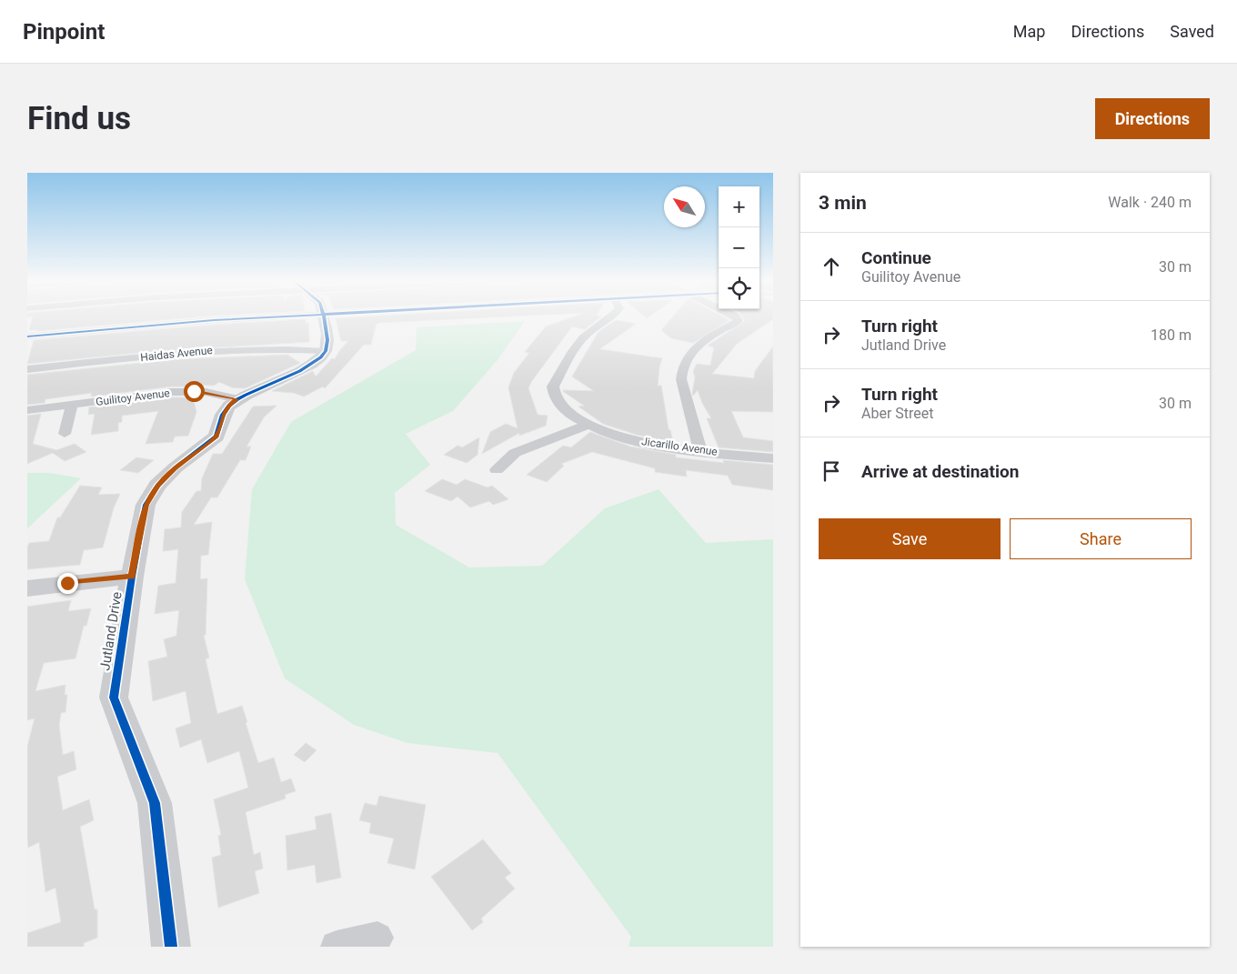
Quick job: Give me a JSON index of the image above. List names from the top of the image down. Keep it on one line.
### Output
{"streets":{"street":["Haidas Avenue","Guilitoy Avenue","Jicarillo Avenue","Jutland Drive"]},"crossings":[["Haidas Avenue","Jutland Drive"],["Guilitoy Avenue","Jutland Drive"]],"north":"top left","page":{"header":"Pinpoint","nav":["Map","Directions","Saved"],"buttons":["Directions",["Save","Share"]],"title":"Find us","heading":["3 min","Walk · 240 m"],"map_buttons":["+","−"],"list":[["Continue","Guilitoy Avenue","30 m"],["Turn right","Jutland Drive","180 m"],["Turn right","Aber Street","30 m"],"Arrive at destination"]}}
